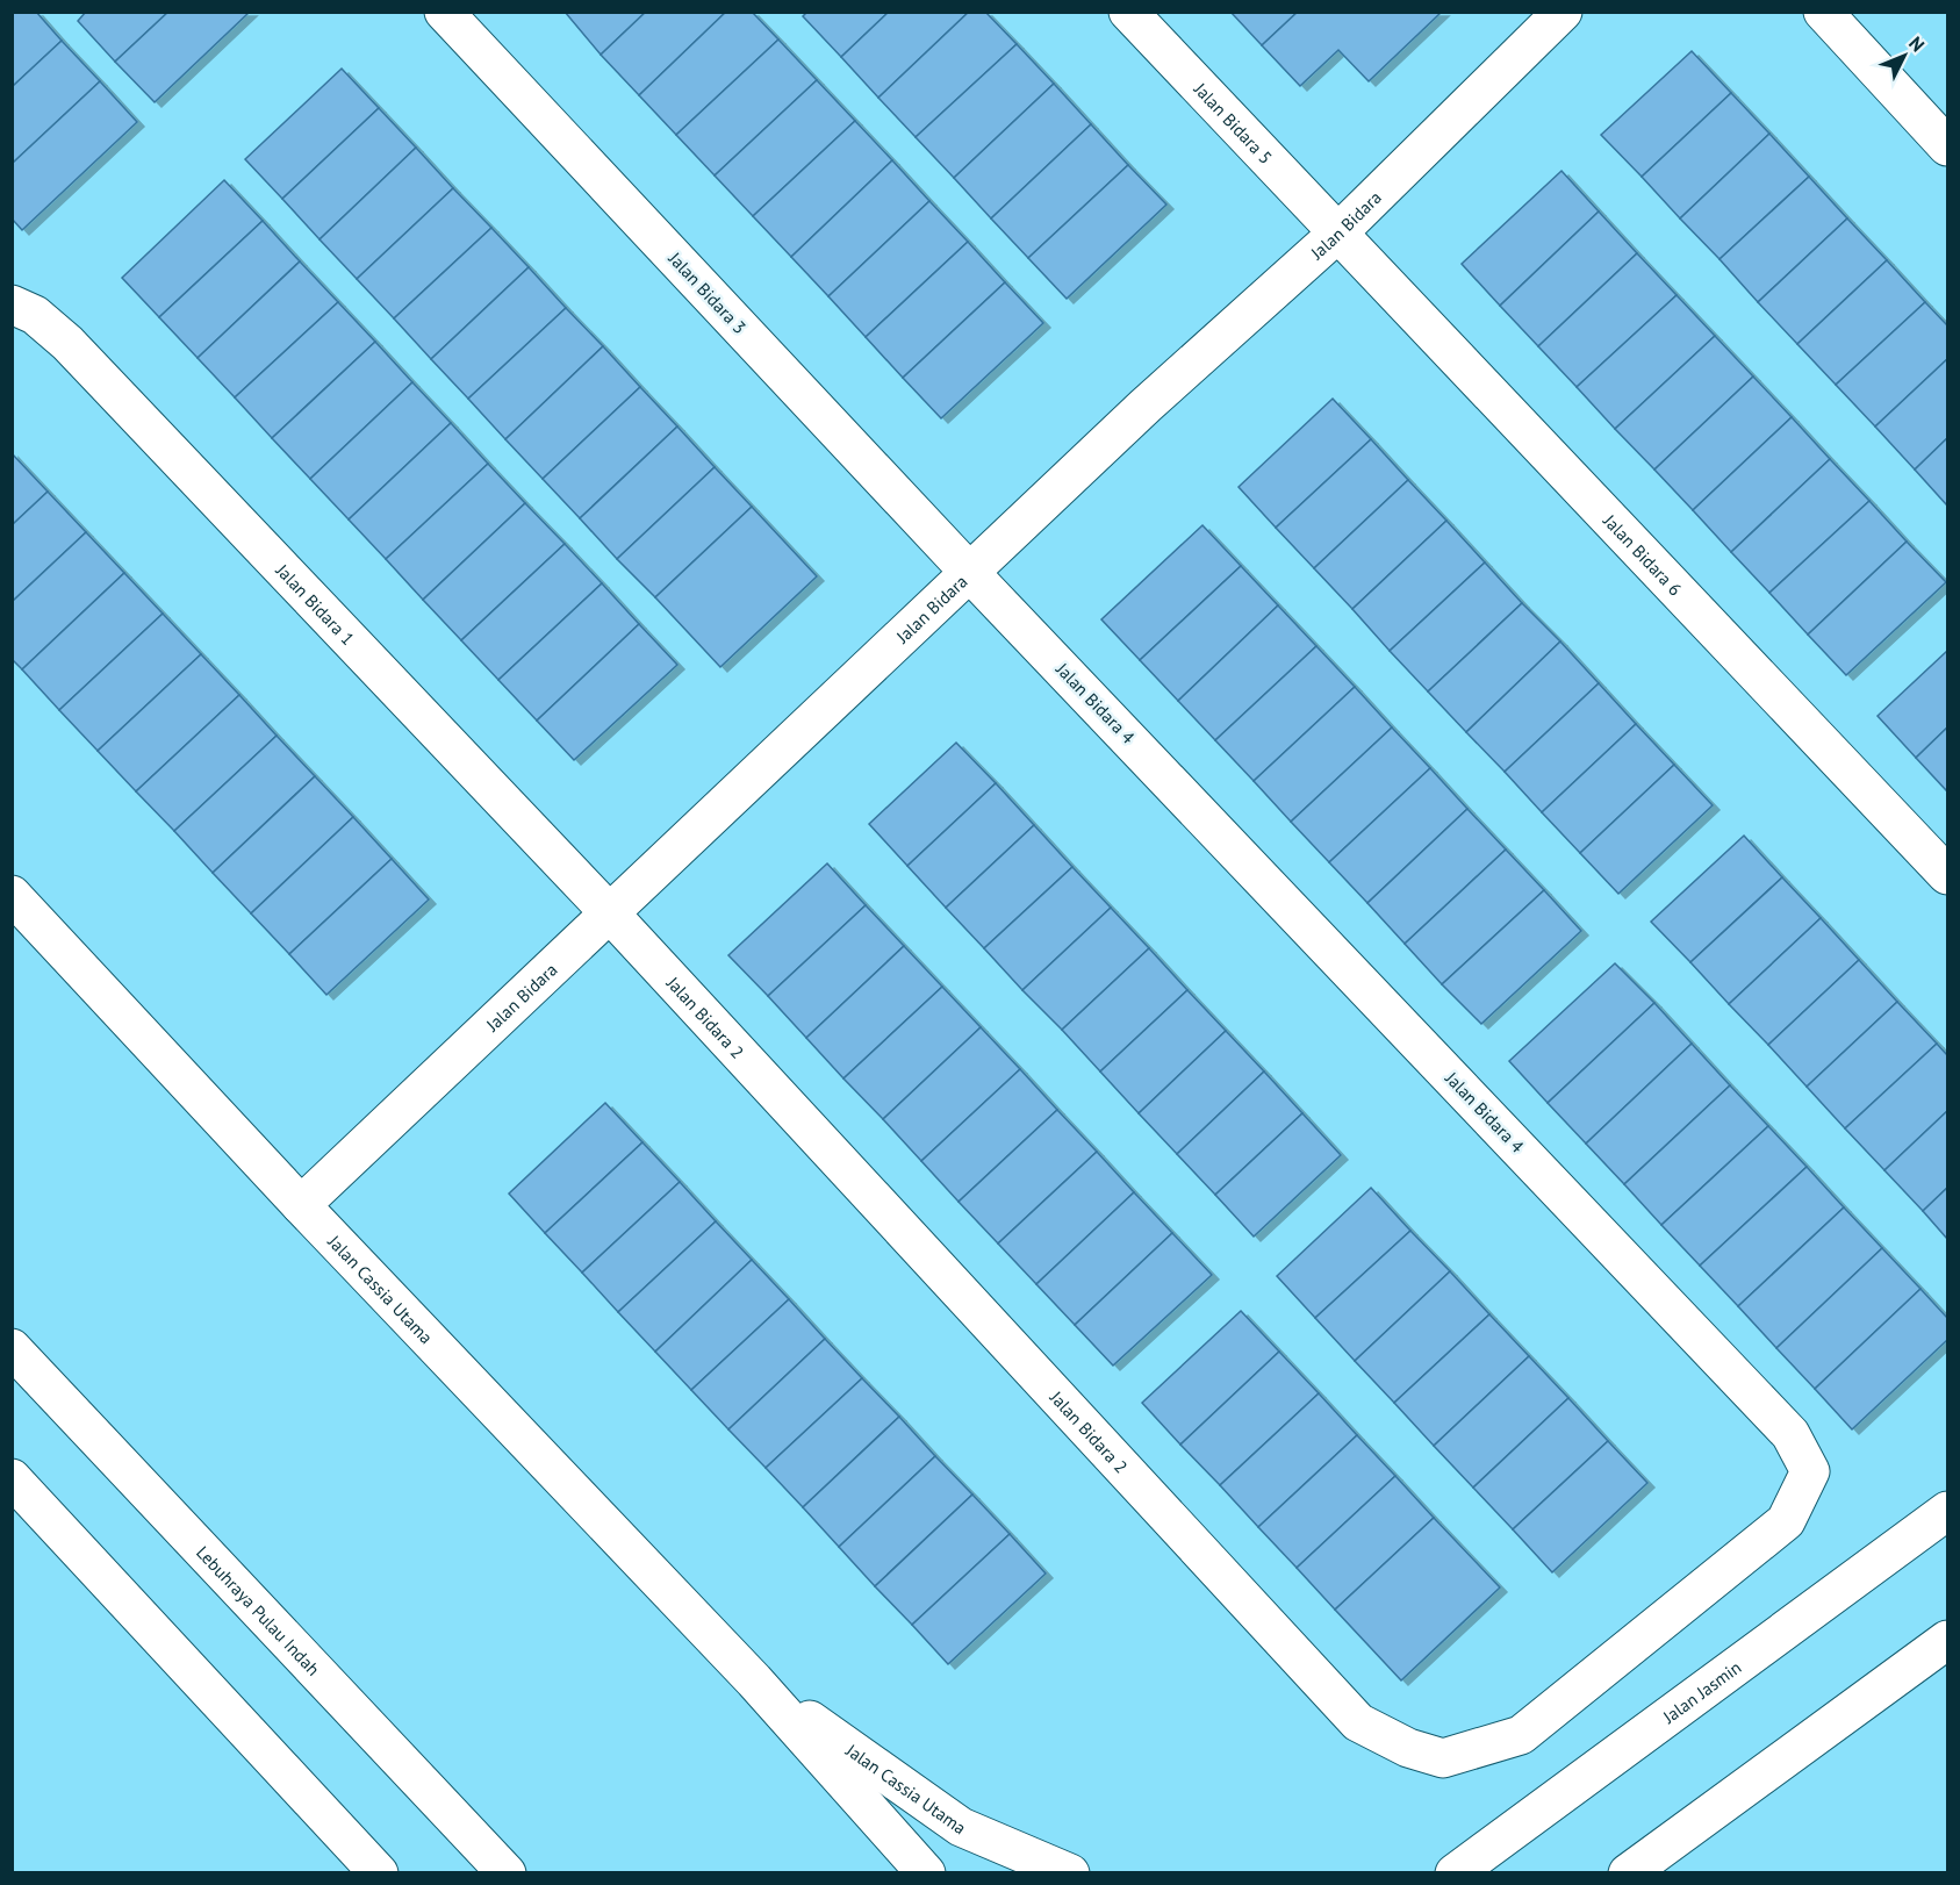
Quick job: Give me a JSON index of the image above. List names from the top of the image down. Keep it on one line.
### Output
{"streets":{"street":["Jalan Bidara 5","Jalan Bidara","Jalan Bidara 3","Jalan Bidara 6","Jalan Bidara 1","Jalan Bidara 4","Jalan Bidara 2","Jalan Cassia Utama","Lebuhraya Pulau Indah","Jalan Jasmin"]},"crossings":[["Jalan Bidara 5","Jalan Bidara"],["Jalan Bidara 5","Jalan Bidara 6"],["Jalan Bidara","Jalan Bidara 3"],["Jalan Bidara","Jalan Bidara 6"],["Jalan Bidara","Jalan Bidara 1"],["Jalan Bidara","Jalan Bidara 4"],["Jalan Bidara","Jalan Bidara 2"],["Jalan Bidara","Jalan Cassia Utama"],["Jalan Bidara 3","Jalan Bidara 4"],["Jalan Bidara 1","Jalan Bidara 2"],["Jalan Bidara 4","Jalan Bidara 2"]],"north":"top right"}
